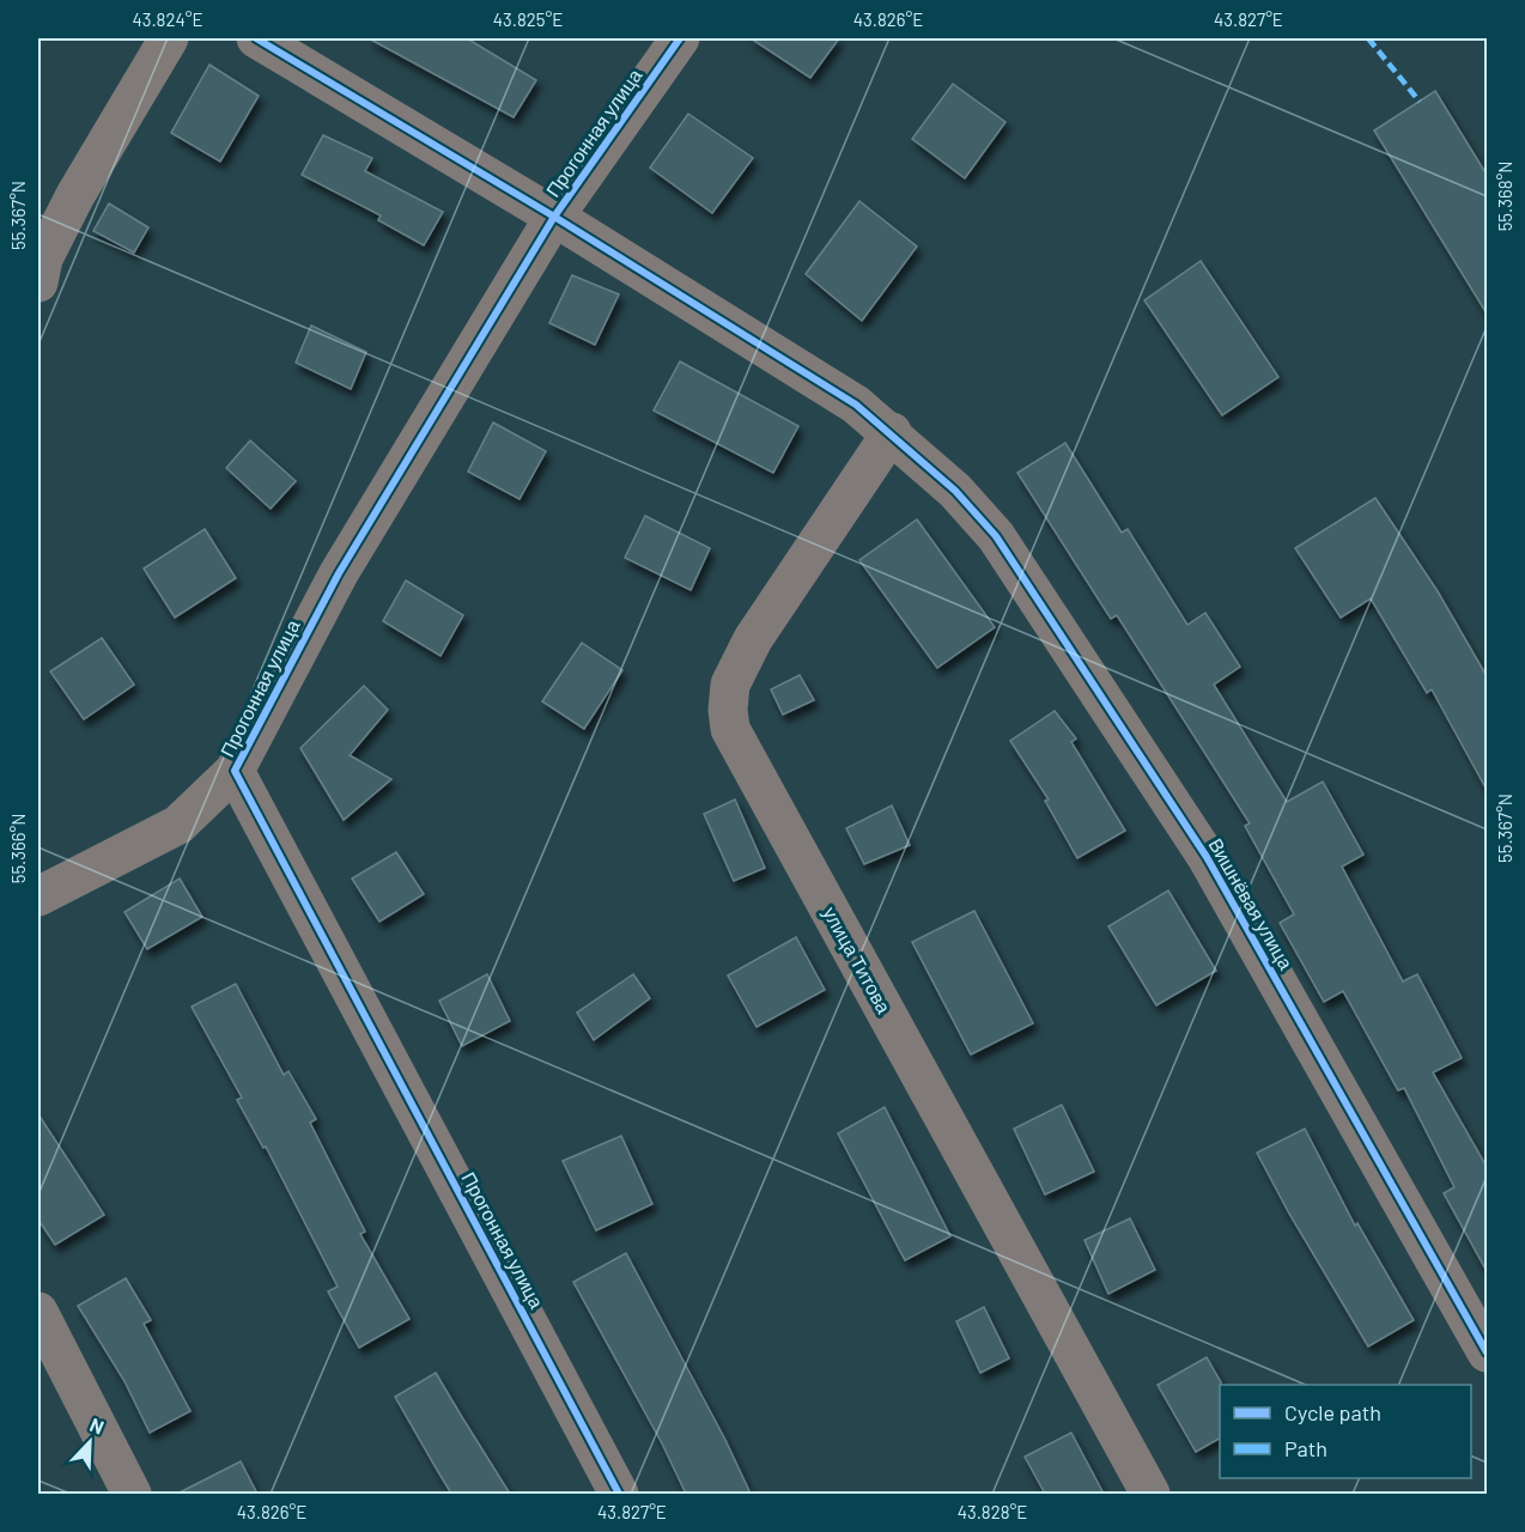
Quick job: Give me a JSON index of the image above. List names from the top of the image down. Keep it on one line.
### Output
{"streets":{"street":["Прогонная улица","Вишнёвая улица","улица Титова"]},"crossings":[["Прогонная улица","Вишнёвая улица"],["Вишнёвая улица","улица Титова"]],"legend":["Cycle path","Path"],"north":"top right","coordinates":["43.824°E","43.825°E","43.826°E","43.827°E","55.368°N","55.367°N","55.366°N","43.828°E"]}
